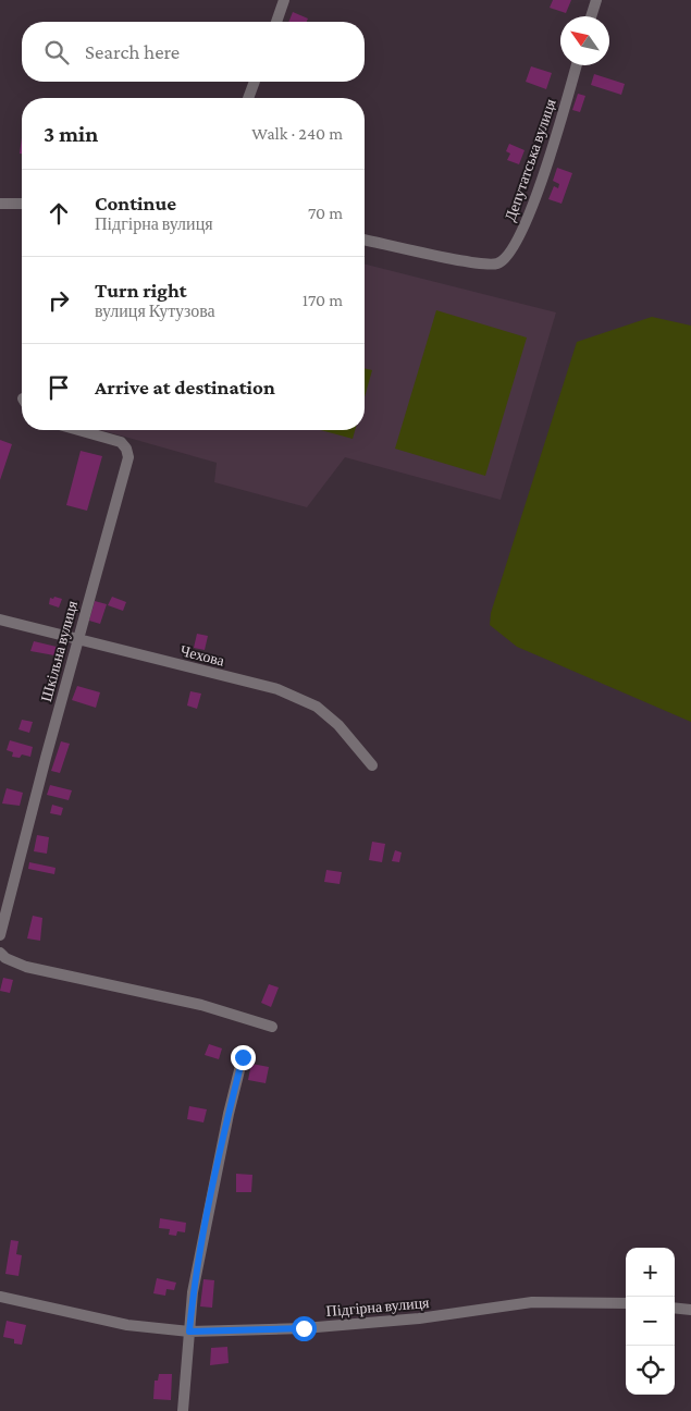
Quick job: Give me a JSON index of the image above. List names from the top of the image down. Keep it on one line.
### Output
{"streets":{"street":["Депутатська вулиця","Шкільна вулиця","Чехова","Підгірна вулиця"]},"crossings":[["Шкільна вулиця","Чехова"]],"north":"top left","page":{"search":"Search here","heading":["3 min","Walk · 240 m"],"list":[["Continue","Підгірна вулиця","70 m"],["Turn right","вулиця Кутузова","170 m"],"Arrive at destination"],"map_buttons":["+","−"]}}
